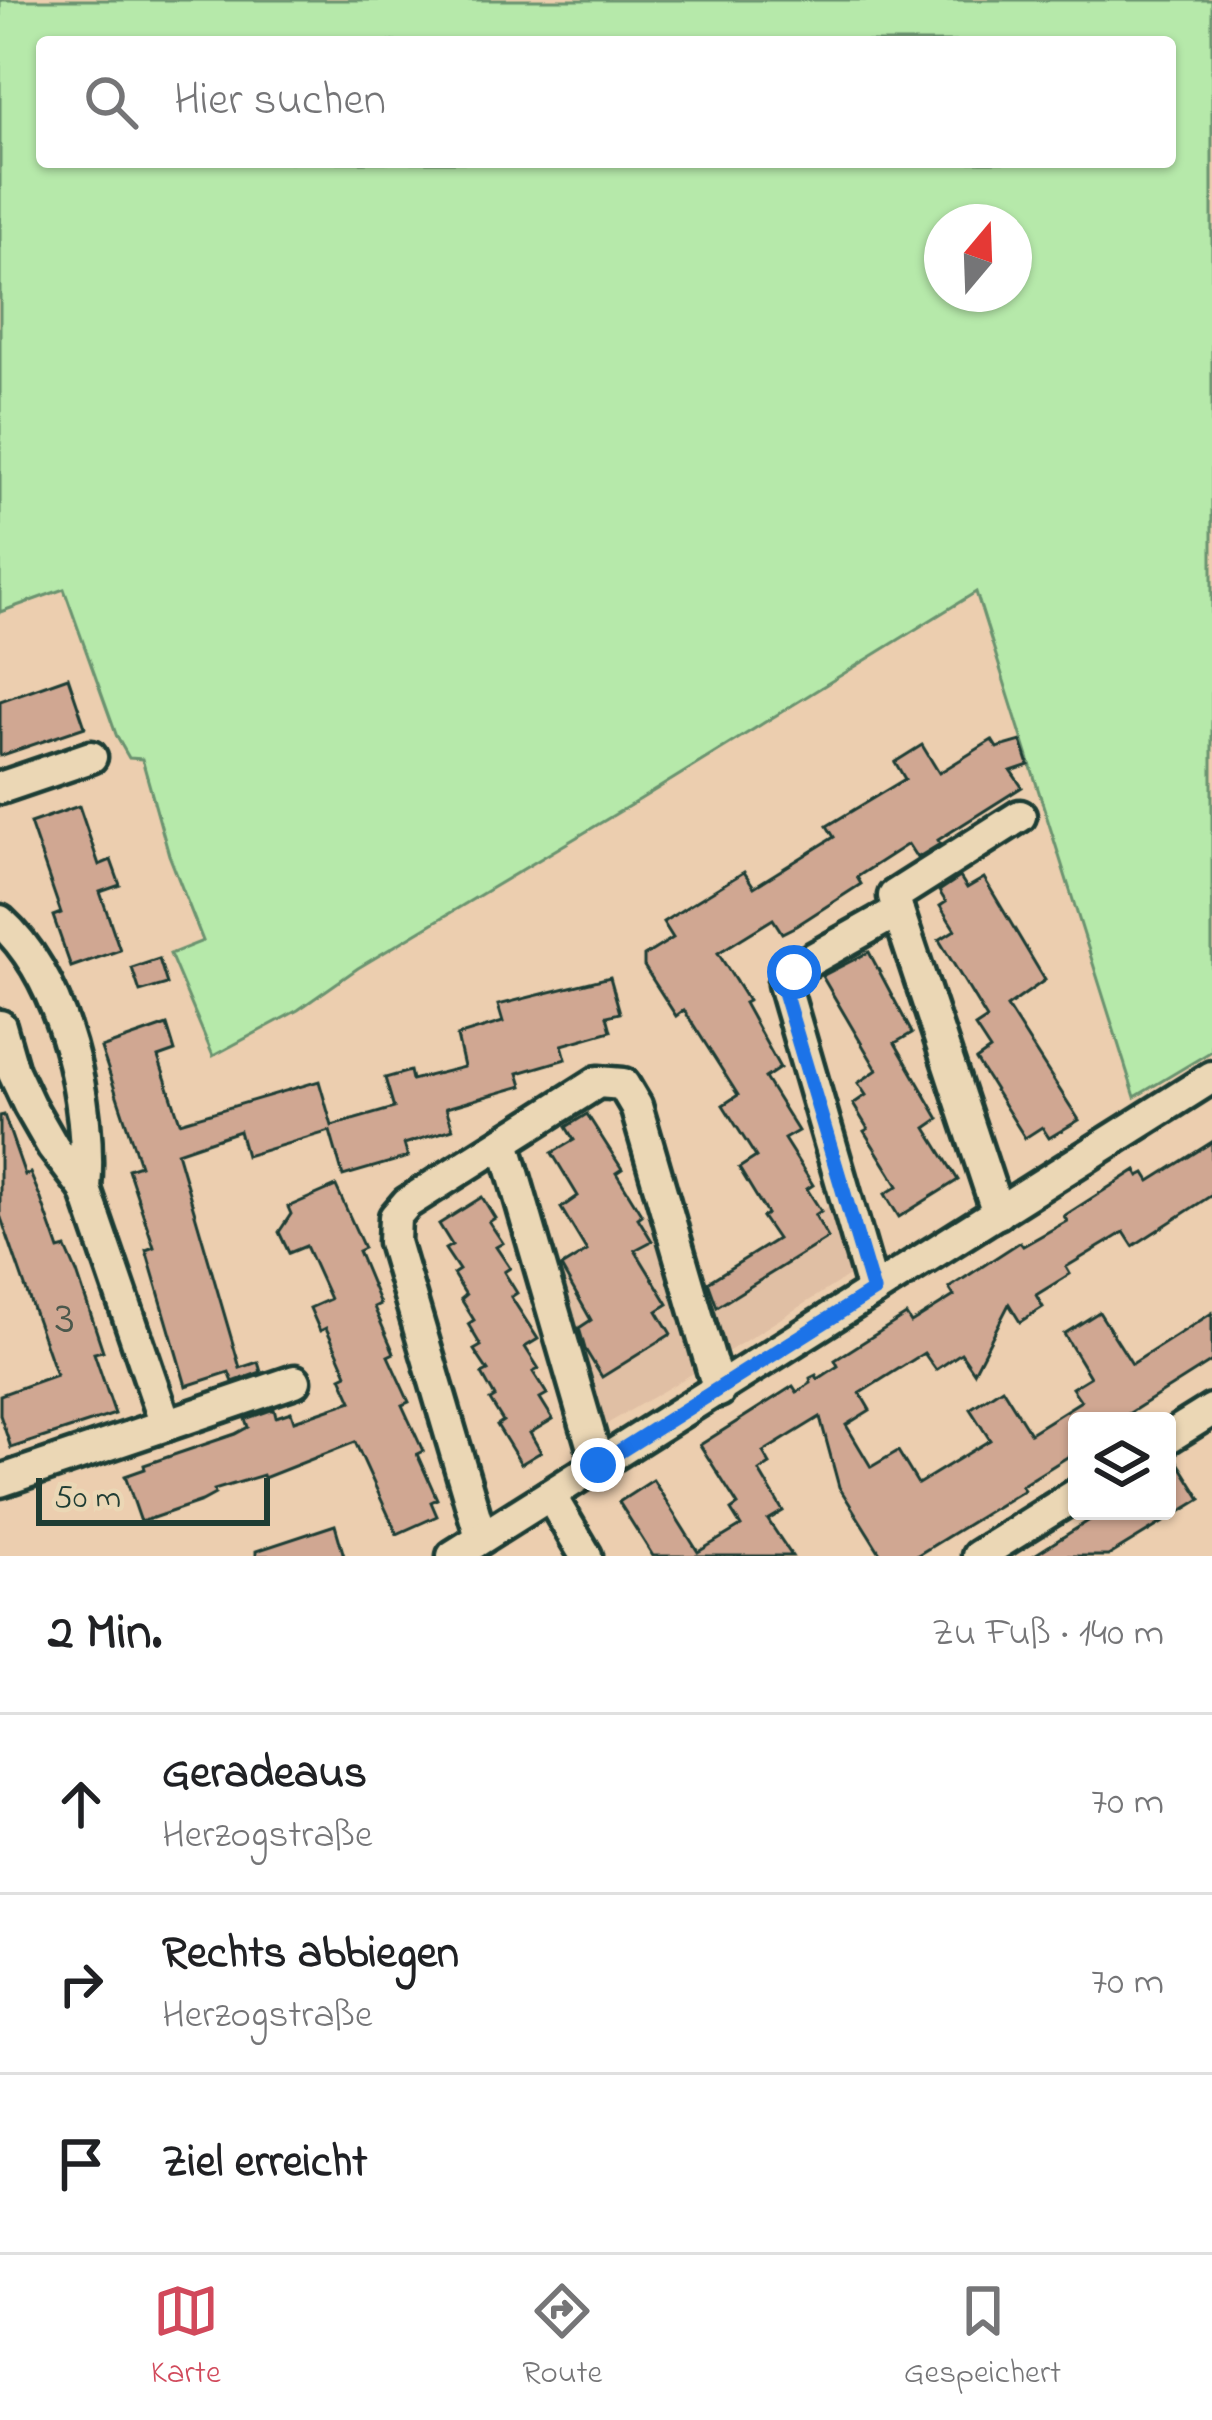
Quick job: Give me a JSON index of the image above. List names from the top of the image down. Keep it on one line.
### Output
{"house_numbers":["3"],"scale_bar":"50 m","north":"top","page":{"search":"Hier suchen","scale":"50 m","heading":["2 Min.","Zu Fuß · 140 m"],"list":[["Geradeaus","Herzogstraße","70 m"],["Rechts abbiegen","Herzogstraße","70 m"],"Ziel erreicht"],"nav":["Karte","Route","Gespeichert"]}}
